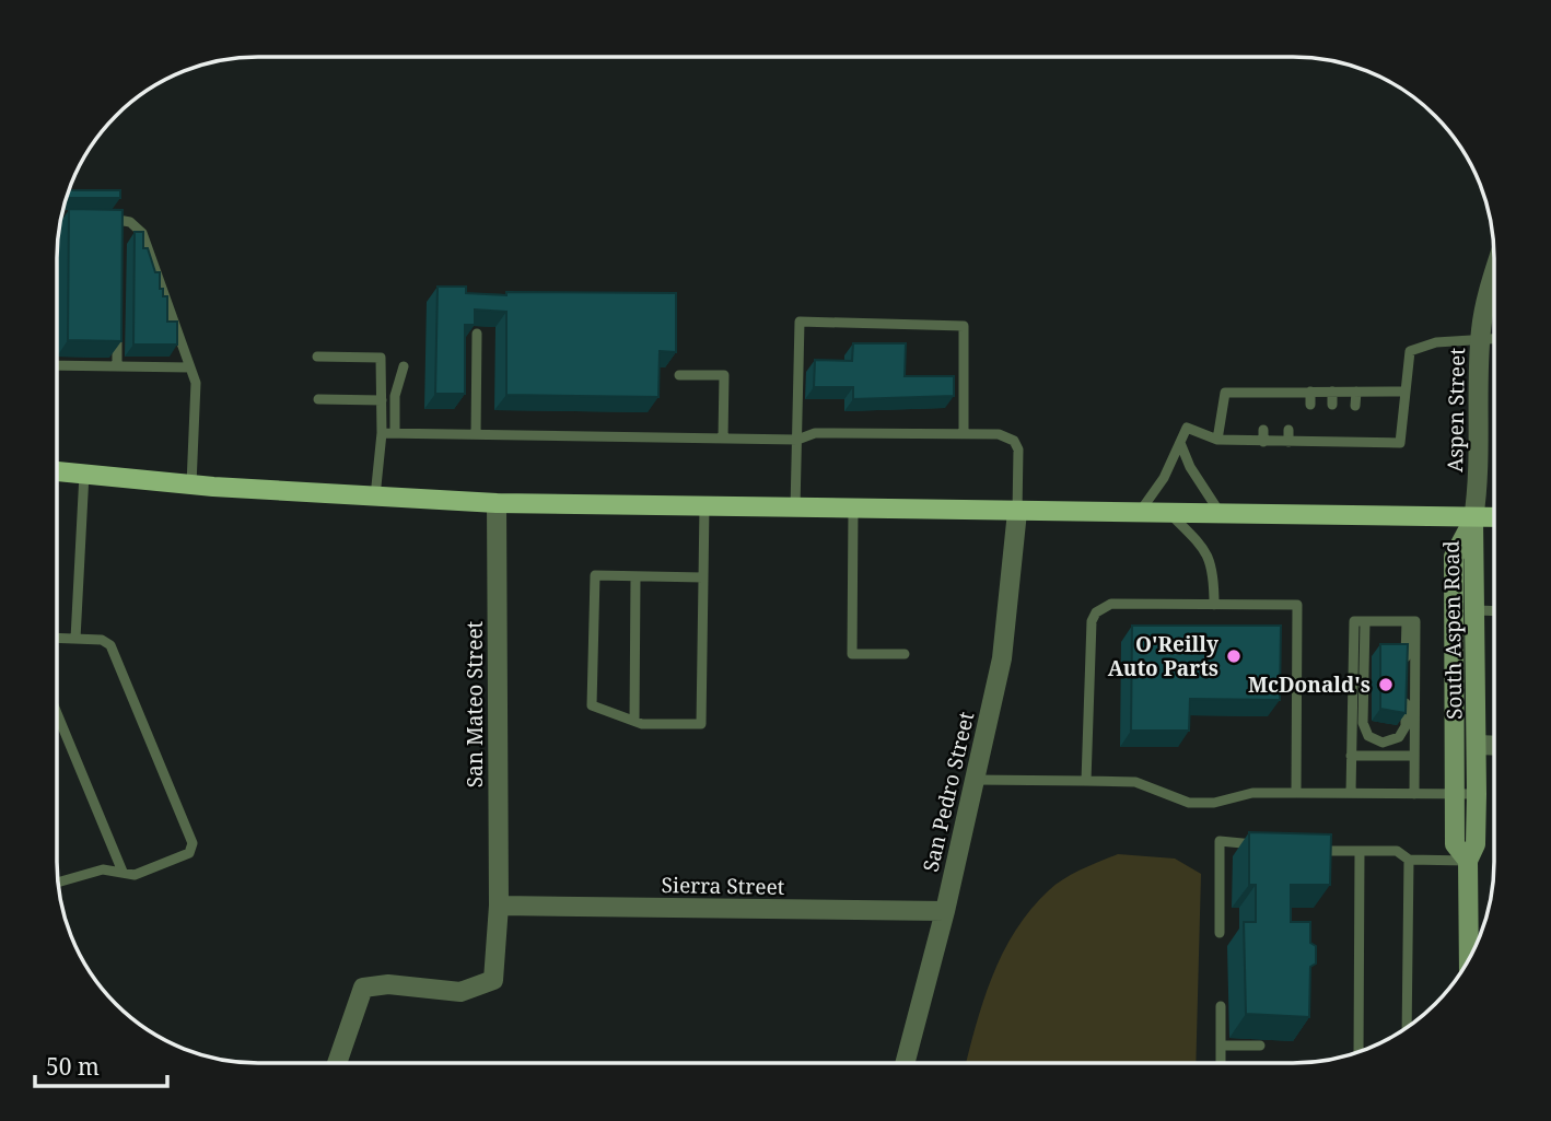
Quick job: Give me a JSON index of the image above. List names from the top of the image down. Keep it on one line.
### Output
{"streets":{"street":["Aspen Street","South Aspen Road","San Mateo Street","San Pedro Street","Sierra Street"]},"crossings":[["Aspen Street","South Aspen Road"],["San Mateo Street","Sierra Street"],["San Pedro Street","Sierra Street"]],"places":["O'Reilly Auto Parts","McDonald's"],"scale_bar":"50 m"}
